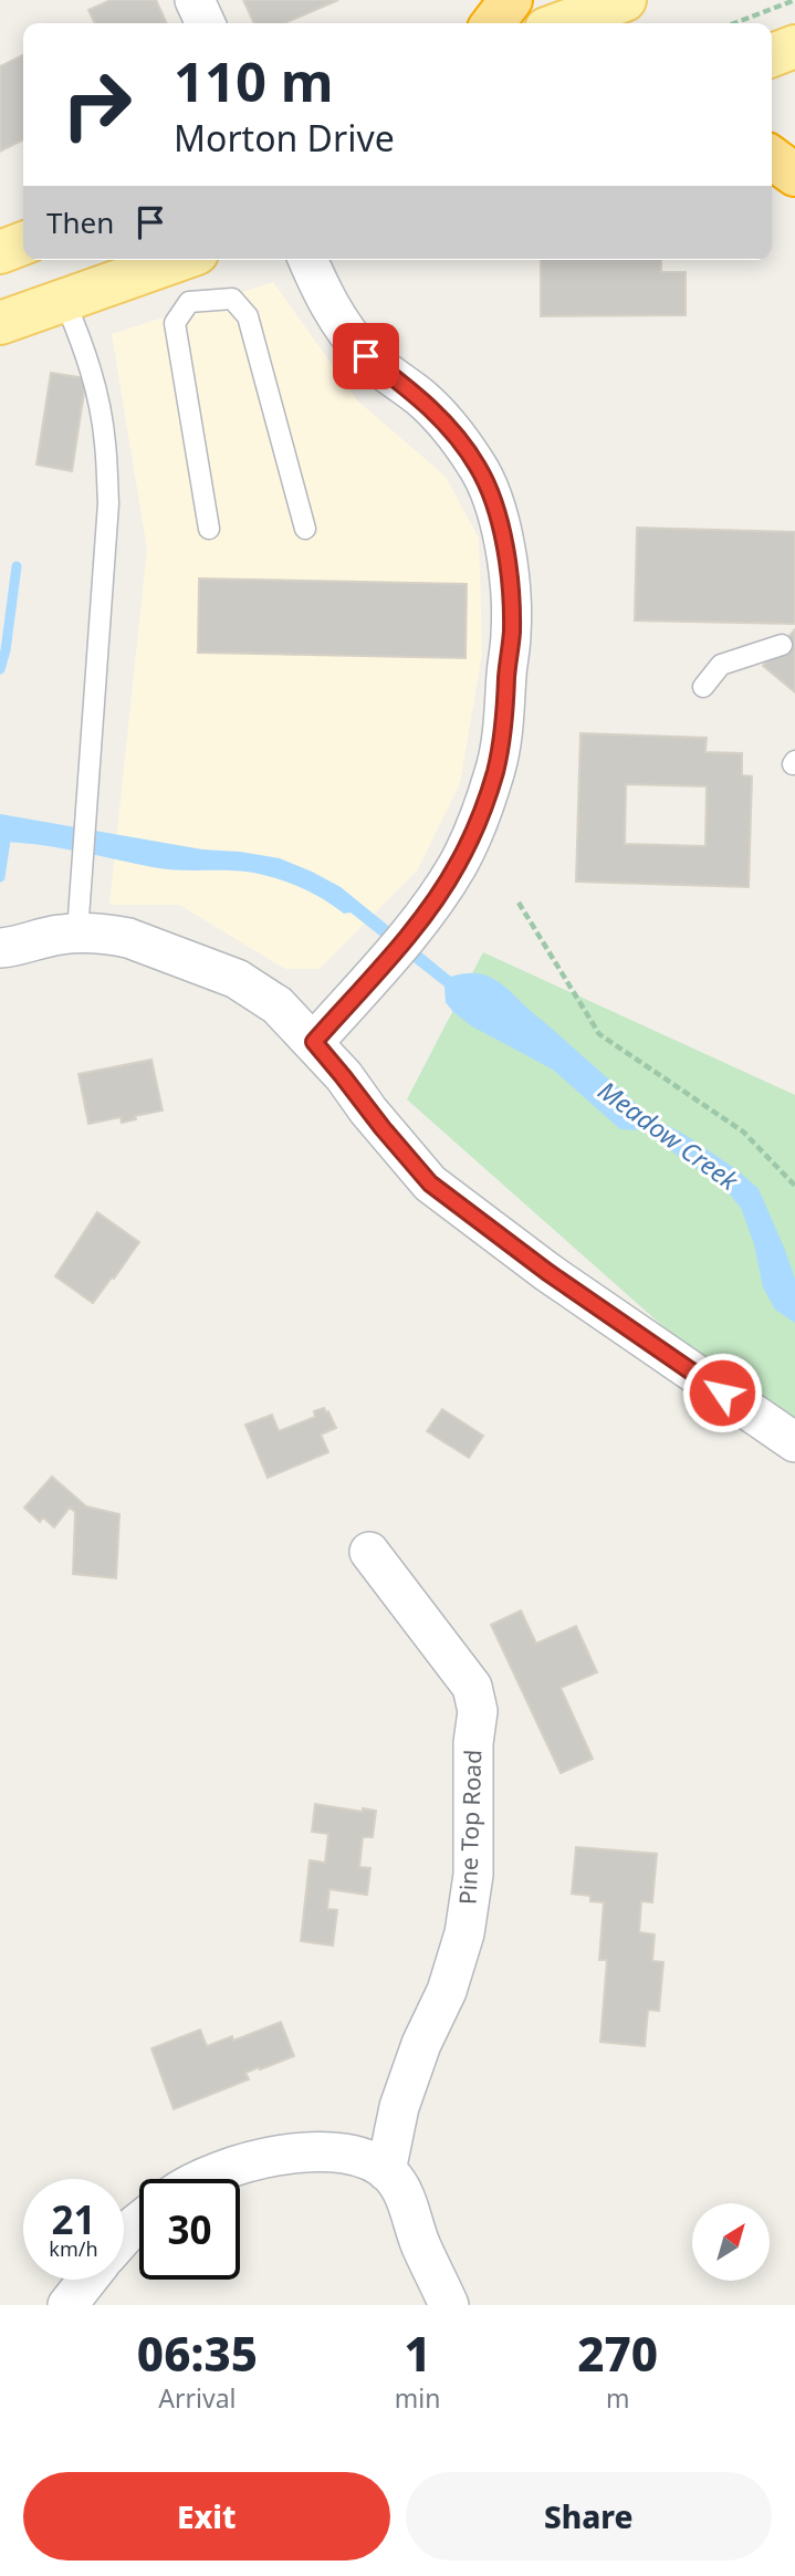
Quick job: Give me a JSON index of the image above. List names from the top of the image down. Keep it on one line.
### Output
{"streets":{"street":["Pine Top Road"]},"water":["Meadow Creek"],"north":"top right","page":{"turn":["110 m","Morton Drive"],"then":"Then","speed":"21 km/h","limit":"30","eta":["06:35","Arrival","1","min","270","m"],"buttons":["Exit","Share"]}}
